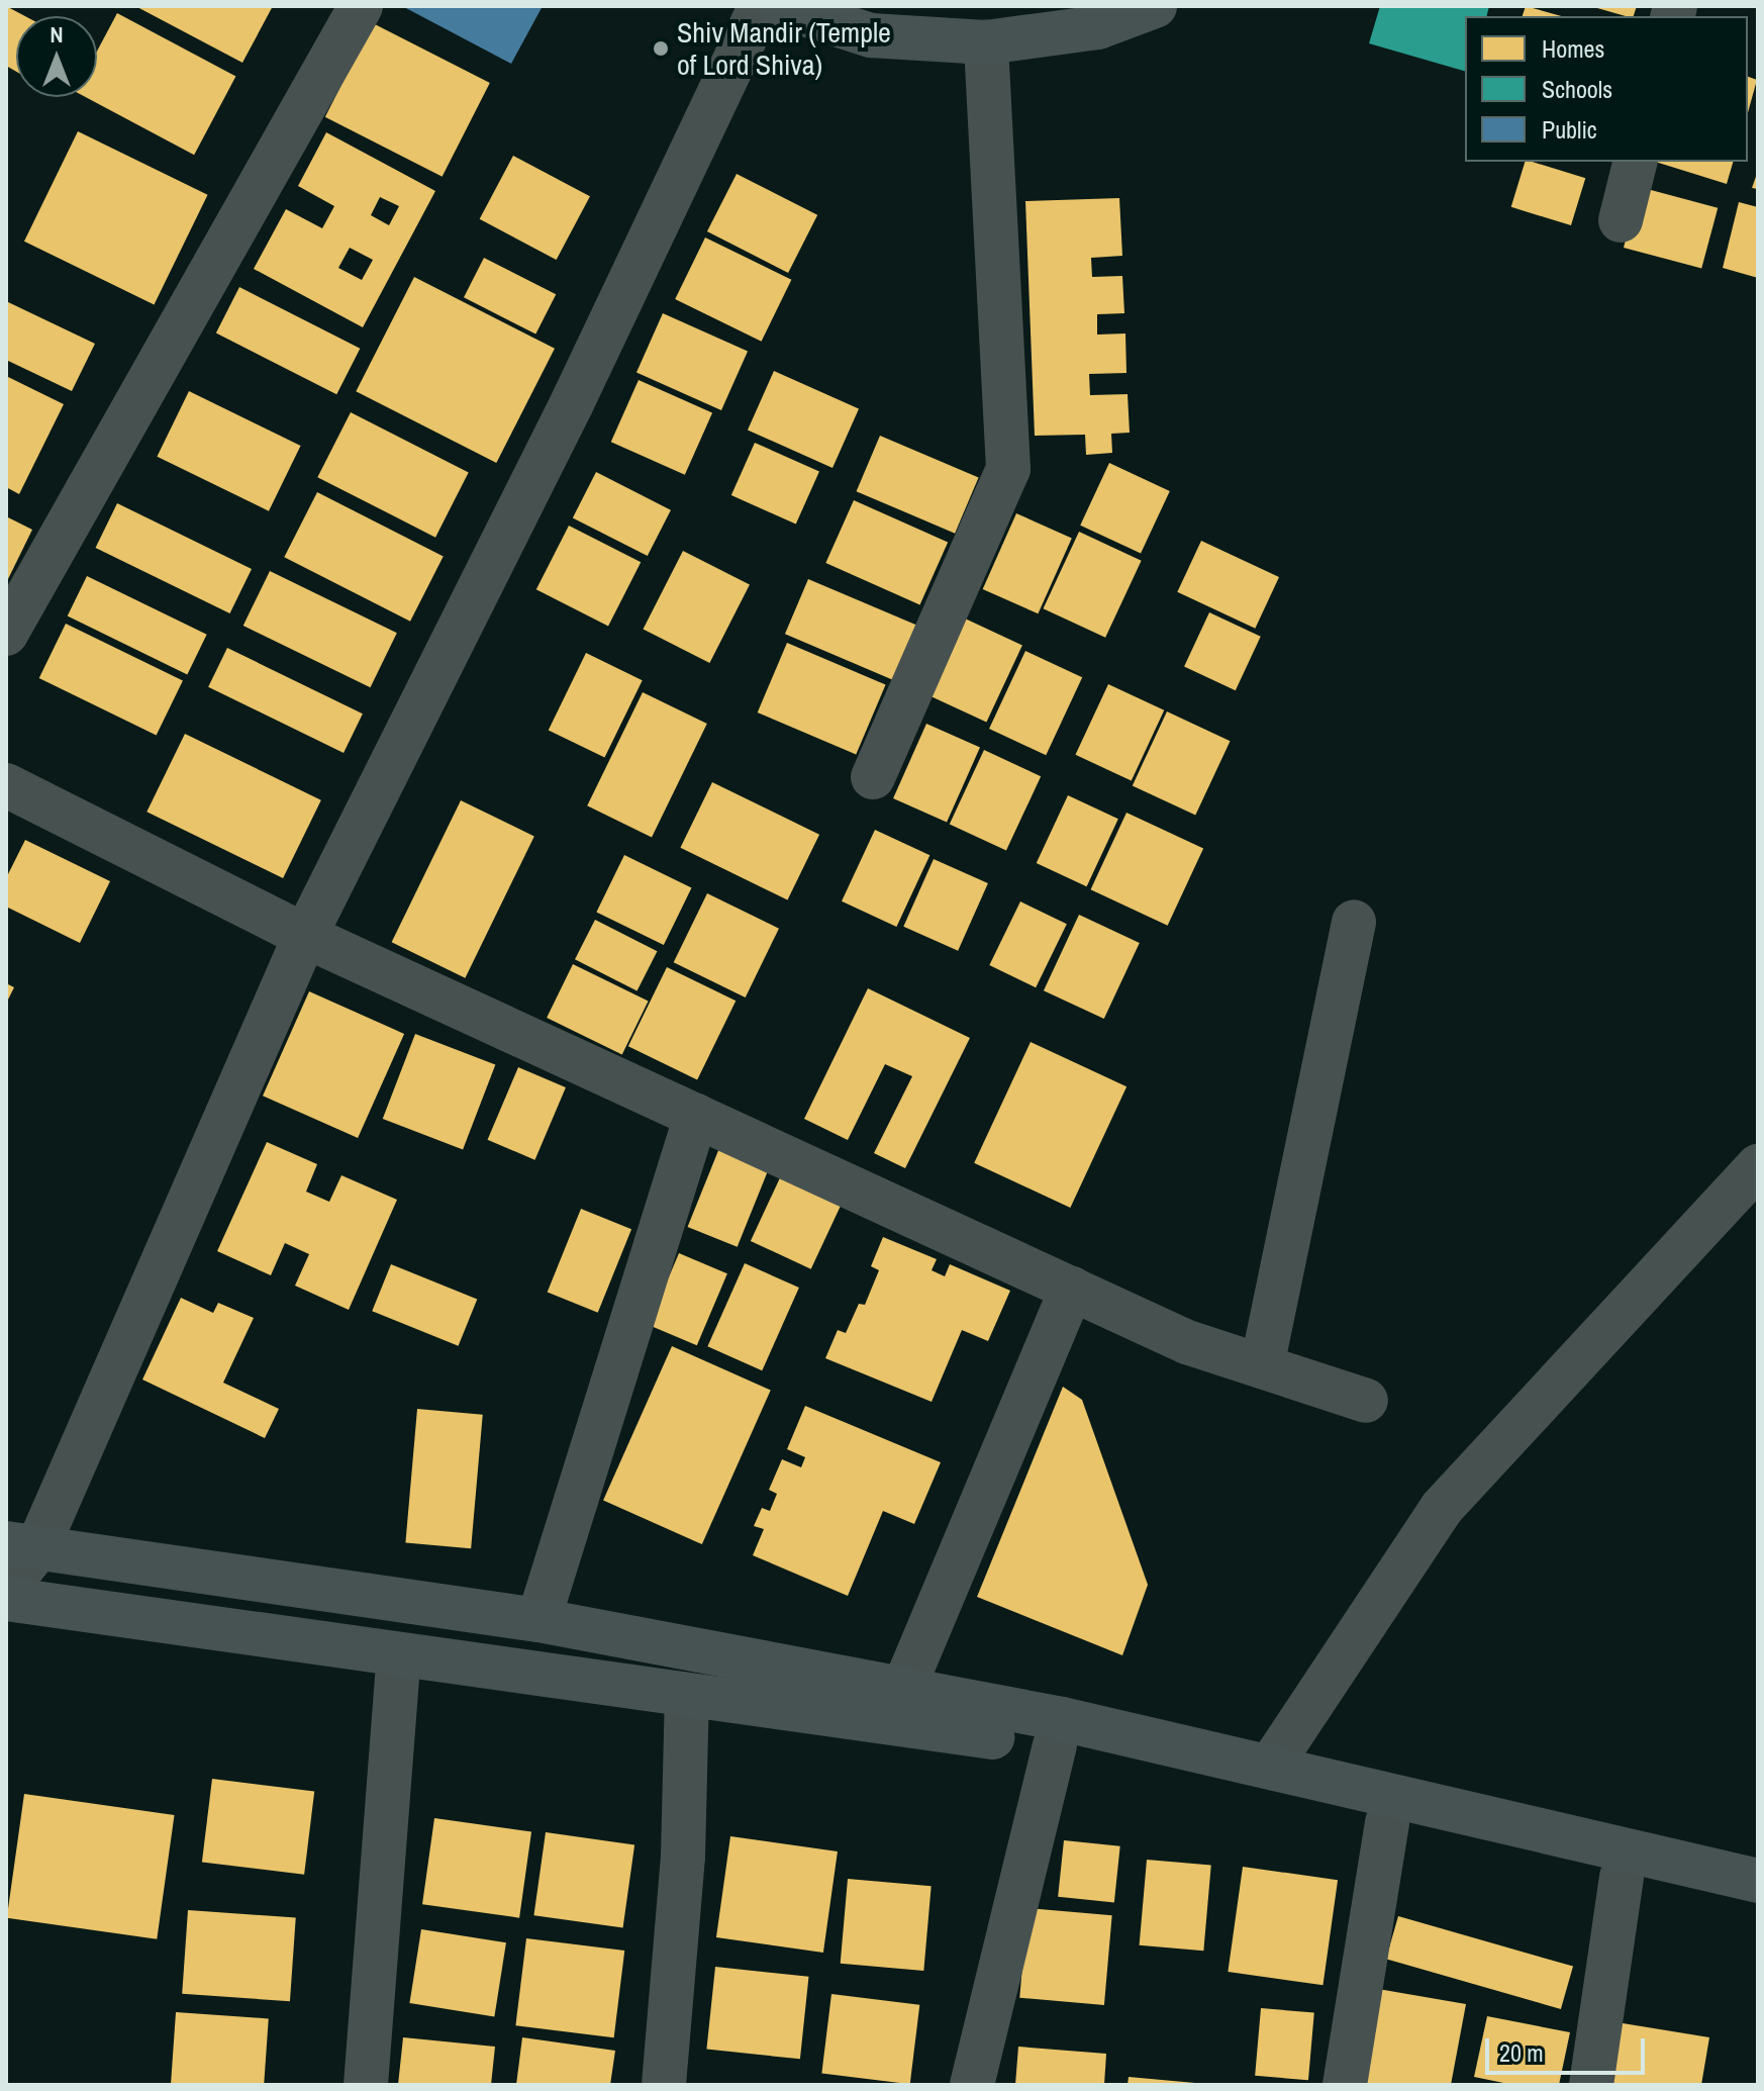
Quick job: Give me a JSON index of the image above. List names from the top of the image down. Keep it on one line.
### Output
{"places":["Shiv Mandir (Temple of Lord Shiva)"],"legend":["Homes","Schools","Public"],"scale_bar":"20 m","north":"top"}
